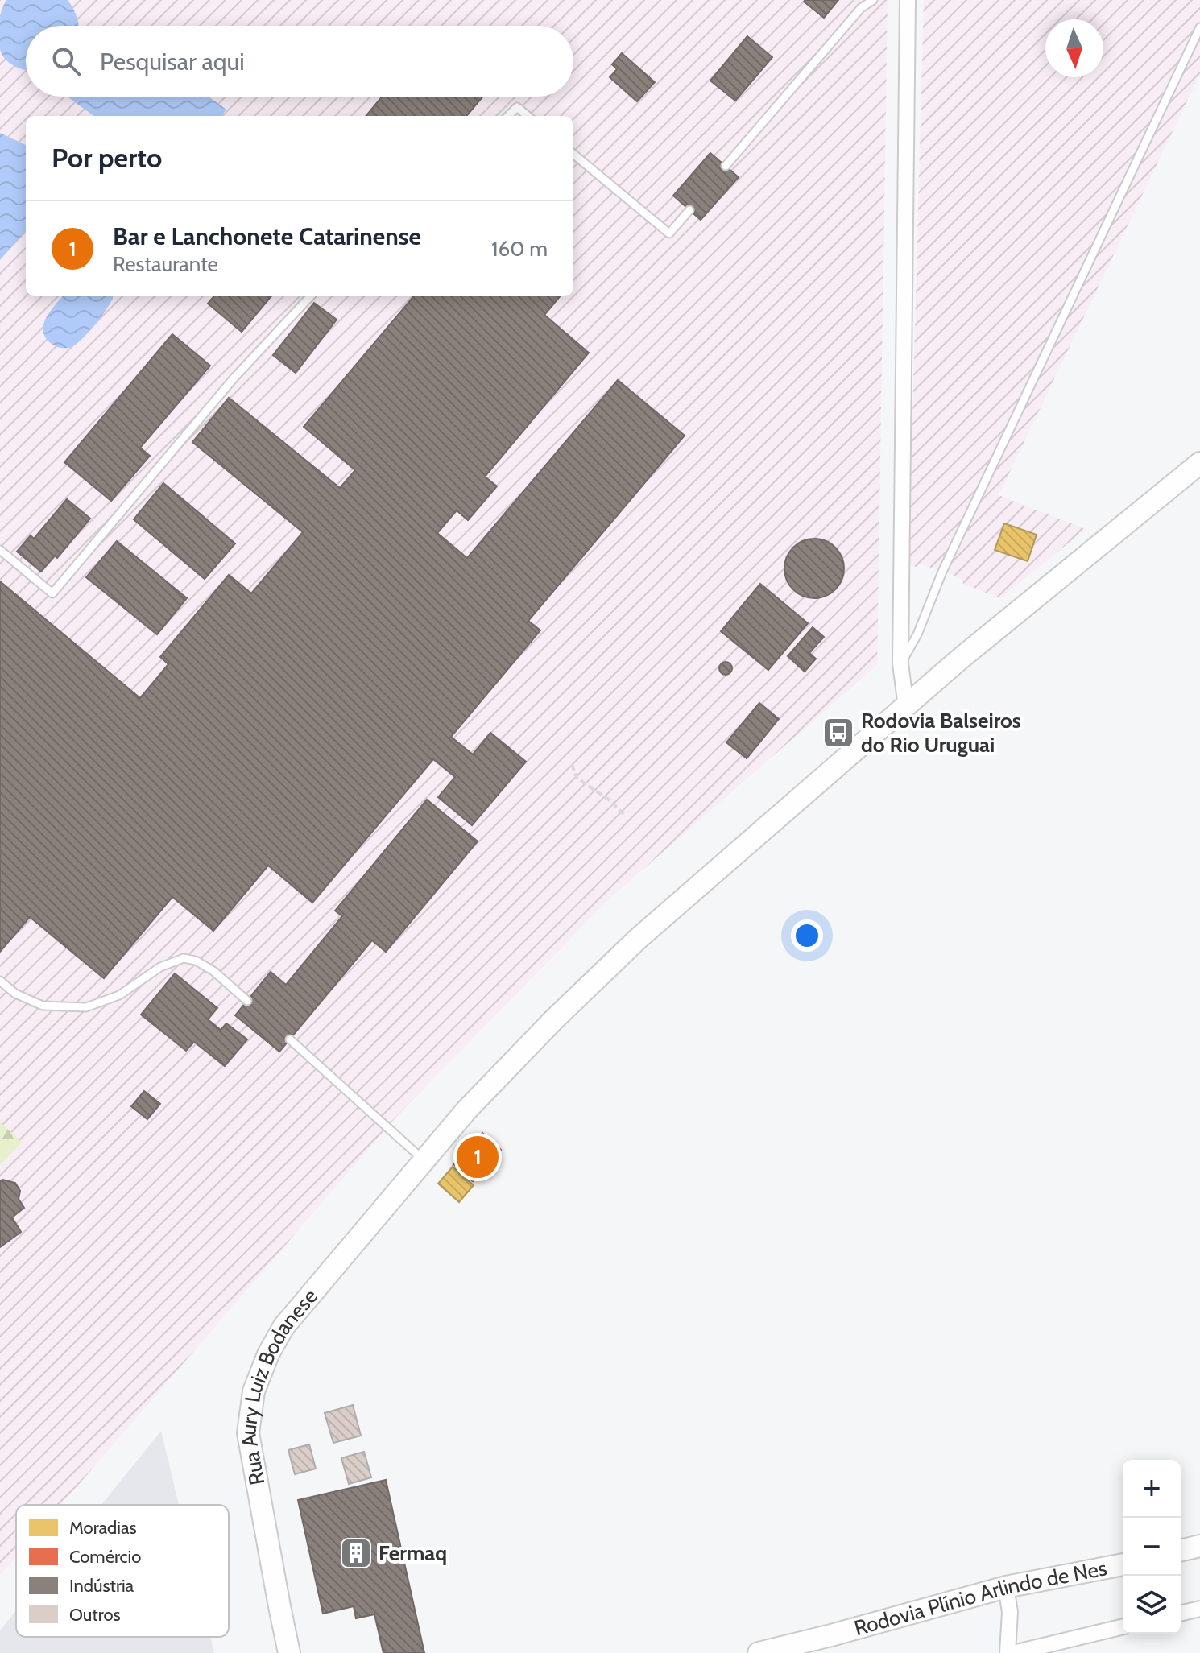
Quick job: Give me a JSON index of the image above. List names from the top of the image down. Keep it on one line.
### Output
{"streets":{"main road":["Rua Aury Luiz Bodanese","Rodovia Plínio Arlindo de Nes"]},"places":{"bus stop":["Rodovia Balseiros do Rio Uruguai"],"building":["Fermaq"]},"legend":["Moradias","Comércio","Indústria","Outros"],"north":"bottom","page":{"search":"Pesquisar aqui","heading":"Por perto","list":[{"mark":"1","name":"Bar e Lanchonete Catarinense","note":"Restaurante","value":"160 m"}],"pins":"1","map_buttons":["+","−"]}}
